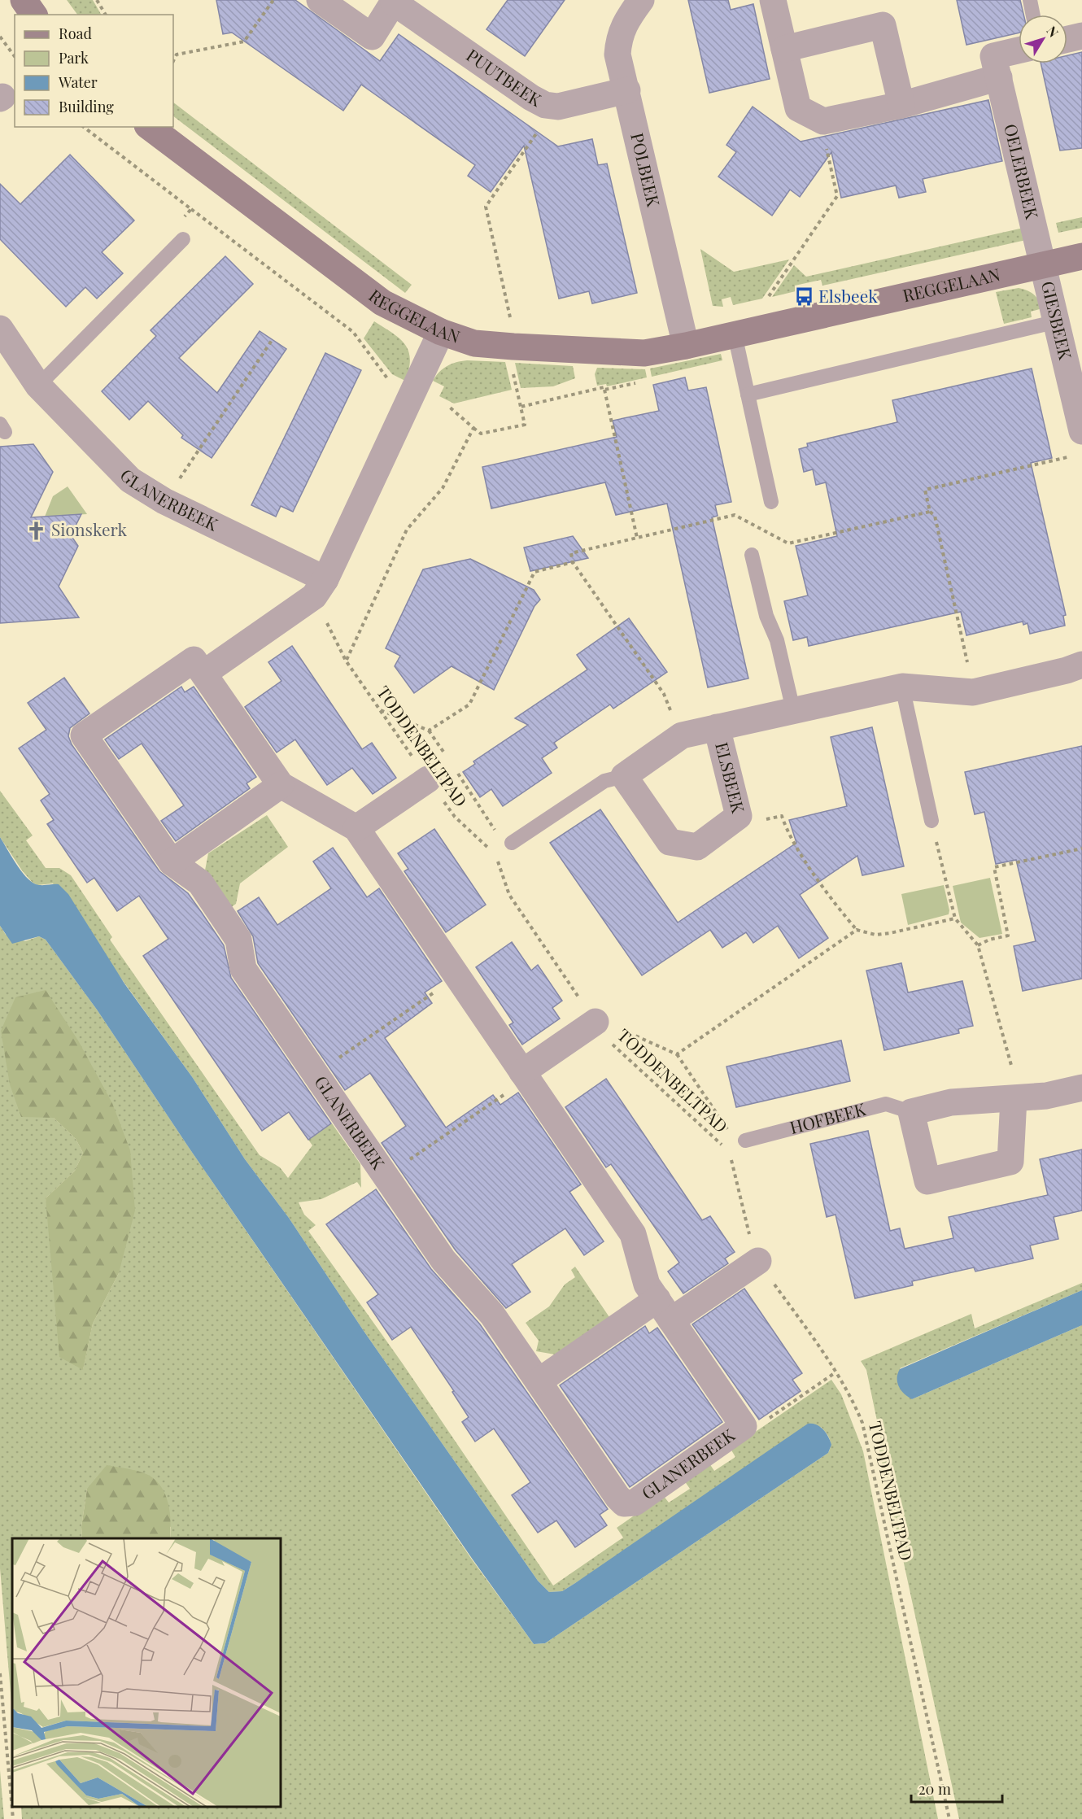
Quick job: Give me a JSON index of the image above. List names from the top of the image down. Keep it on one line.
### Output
{"streets":{"street":["PUUTBEEK","POLBEEK","OELERBEEK","REGGELAAN","GIESBEEK","GLANERBEEK","ELSBEEK"],"lane":["HOFBEEK"],"path":["TODDENBELTPAD"]},"crossings":[["PUUTBEEK","POLBEEK"],["POLBEEK","REGGELAAN"],["OELERBEEK","REGGELAAN"],["OELERBEEK","GIESBEEK"],["REGGELAAN","GIESBEEK"],["GLANERBEEK","TODDENBELTPAD"]],"places":{"bus stop":["Elsbeek"],"church":["Sionskerk"]},"legend":["Road","Park","Water","Building"],"scale_bar":"20 m","north":"top right"}
